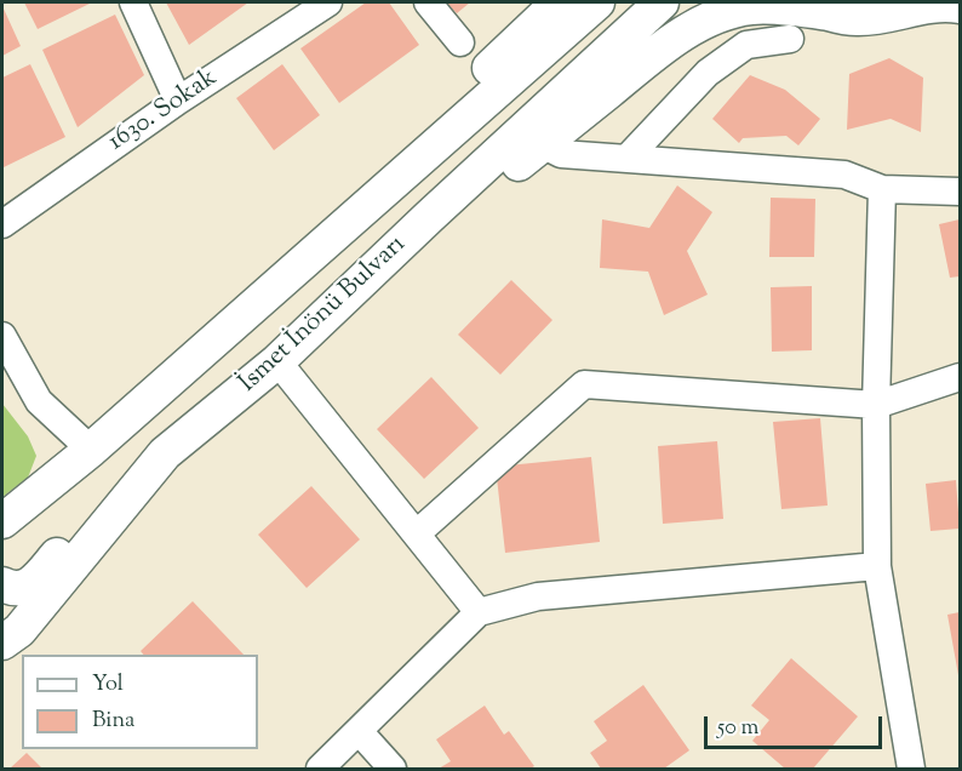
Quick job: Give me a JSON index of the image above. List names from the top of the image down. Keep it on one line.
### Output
{"streets":{"main road":["İsmet İnönü Bulvarı"],"street":["1630. Sokak"]},"legend":["Yol","Bina"],"scale_bar":"50 m"}
